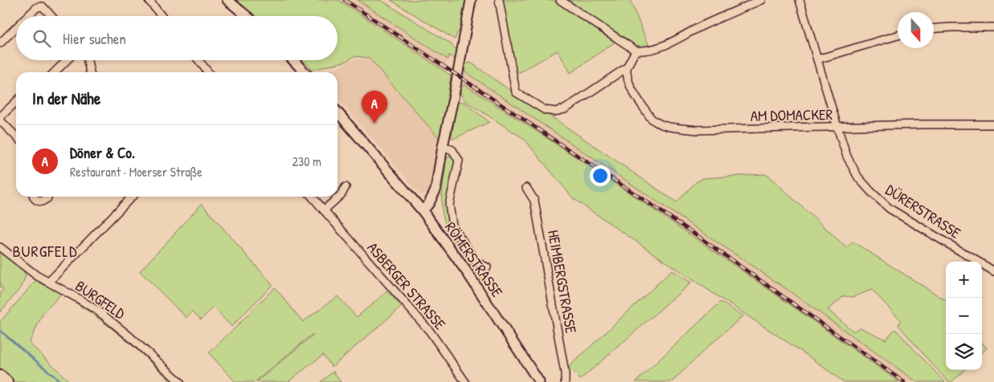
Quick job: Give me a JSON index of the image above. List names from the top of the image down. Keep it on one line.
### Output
{"streets":{"street":["AM DOMACKER","DÜRERSTRASSE","RÖMERSTRASSE","HEIMBERGSTRASSE","ASBERGER STRASSE","BURGFELD"]},"crossings":[["AM DOMACKER","DÜRERSTRASSE"]],"districts":["BURGFELD"],"north":"bottom","page":{"search":"Hier suchen","heading":"In der Nähe","pins":"A","list":[{"mark":"A","name":"Döner & Co.","note":"Restaurant · Moerser Straße","value":"230 m"}],"map_buttons":["+","−"]}}
